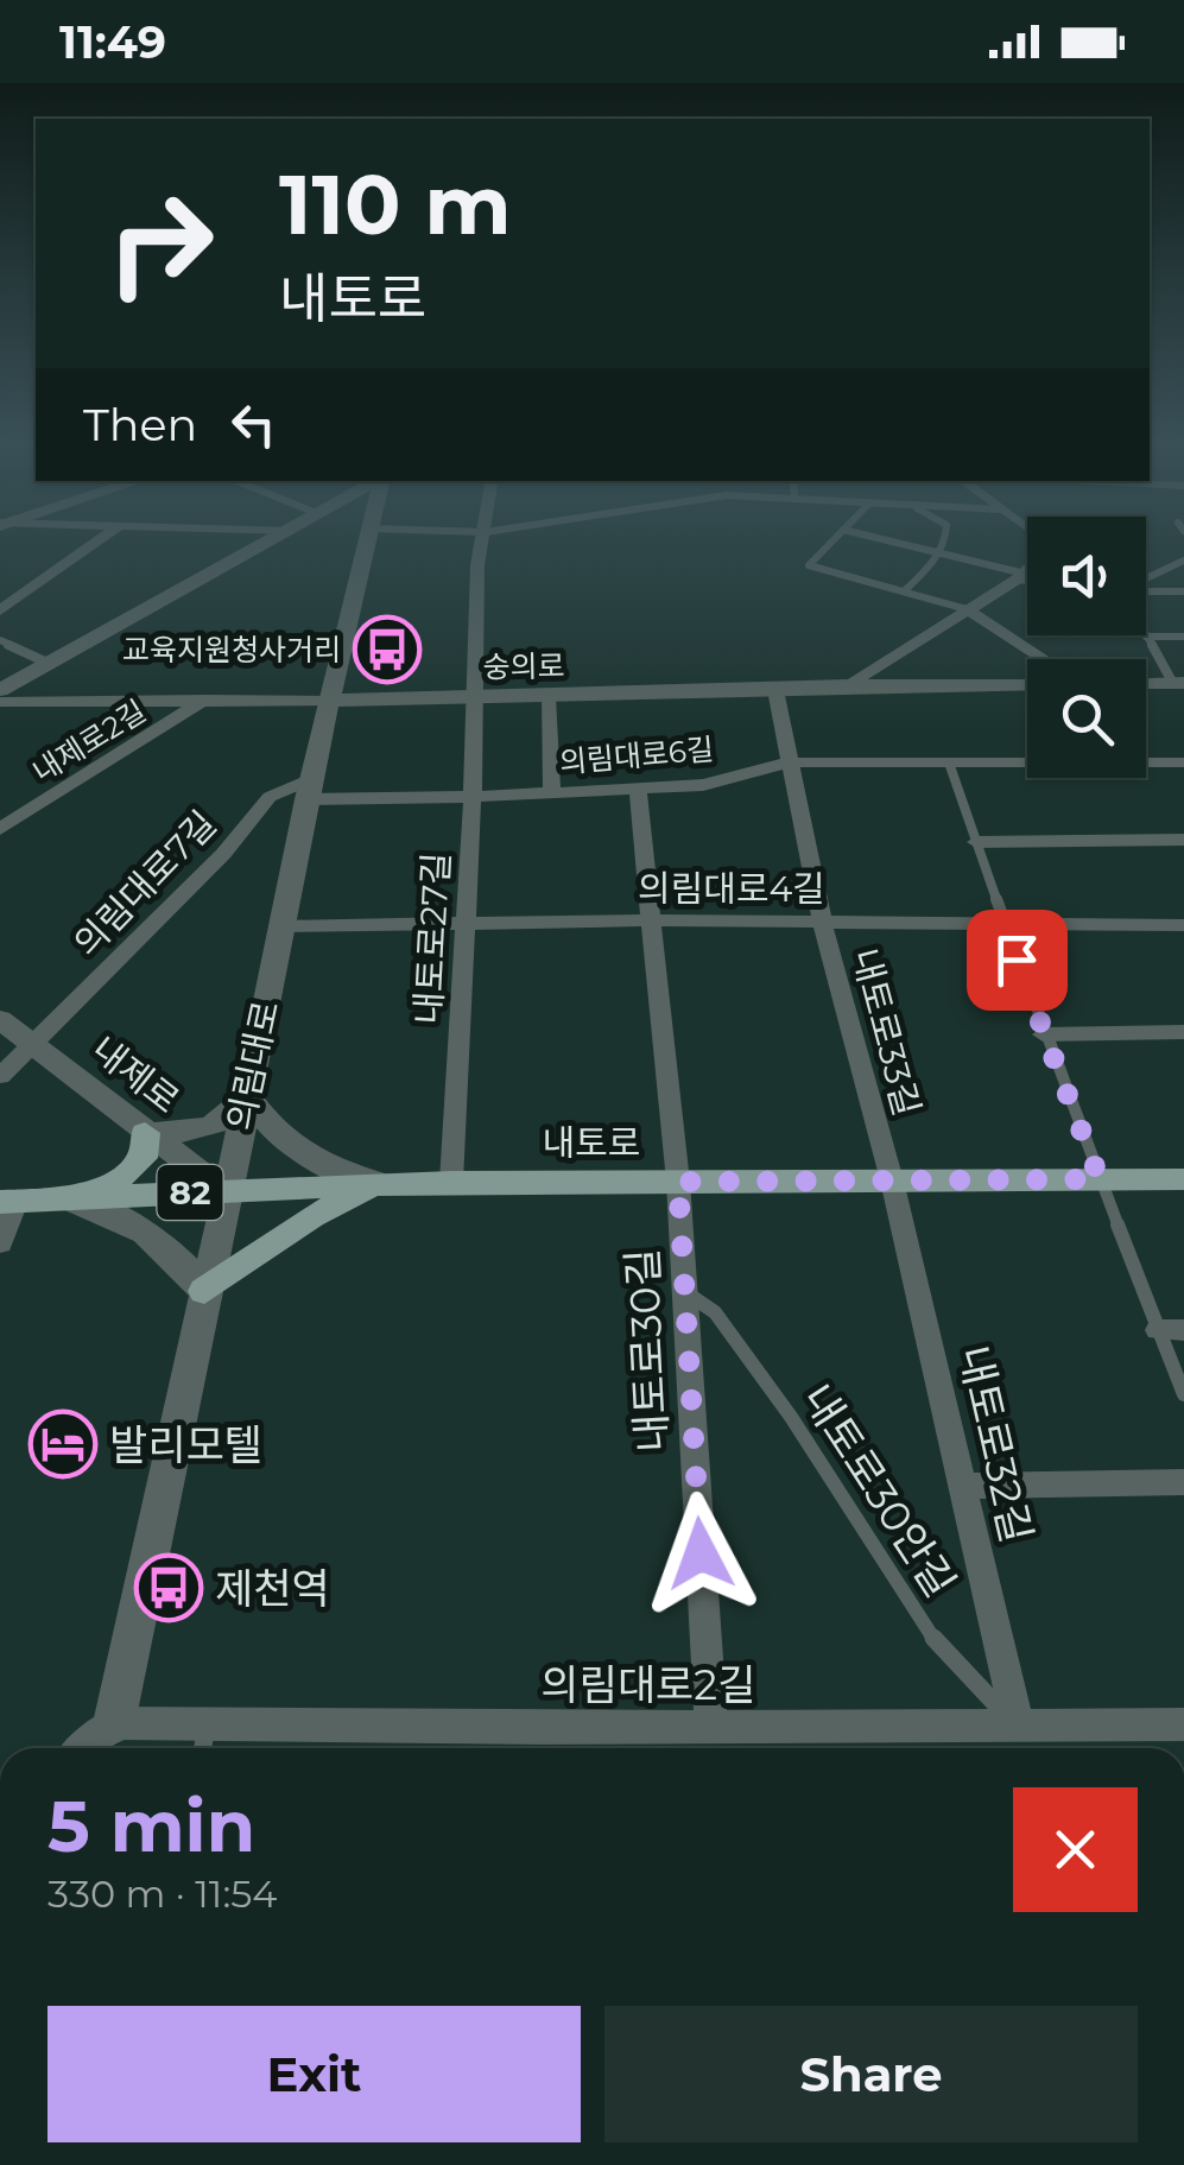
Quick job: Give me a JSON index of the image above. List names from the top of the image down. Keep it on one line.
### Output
{"streets":{"main road":["내토로","82"],"street":["숭의로","내제로2길","의림대로6길","의림대로7길","의림대로4길","내토로27길","내토로33길","의림대로","내제로","내토로30길","내토로32길","의림대로2길"],"lane":["내토로30안길"]},"crossings":[["숭의로","내제로2길"],["숭의로","내토로27길"],["숭의로","내토로33길"],["숭의로","의림대로"],["의림대로6길","의림대로7길"],["의림대로6길","내토로27길"],["의림대로6길","내토로33길"],["의림대로6길","의림대로"],["의림대로6길","내토로30길"],["의림대로7길","의림대로"],["의림대로7길","내제로"],["의림대로4길","내토로27길"],["의림대로4길","내토로33길"],["의림대로4길","의림대로"],["의림대로4길","내토로30길"],["내토로27길","내토로"],["내토로33길","내토로"],["내토로33길","내토로32길"],["의림대로","내제로"],["의림대로","내토로"],["의림대로","의림대로2길"],["내제로","내토로"],["내토로","내토로30길"],["내토로","내토로32길"],["내토로30길","내토로30안길"],["내토로30길","의림대로2길"],["내토로32길","내토로30안길"],["내토로32길","의림대로2길"],["내토로30안길","의림대로2길"]],"places":{"bus stop":["교육지원청사거리","제천역"],"hotel":["발리모텔"]},"page":{"status":"11:49","turn":["110 m","내토로"],"then":"Then","heading":["5 min","330 m · 11:54"],"buttons":["Exit","Share"]}}
